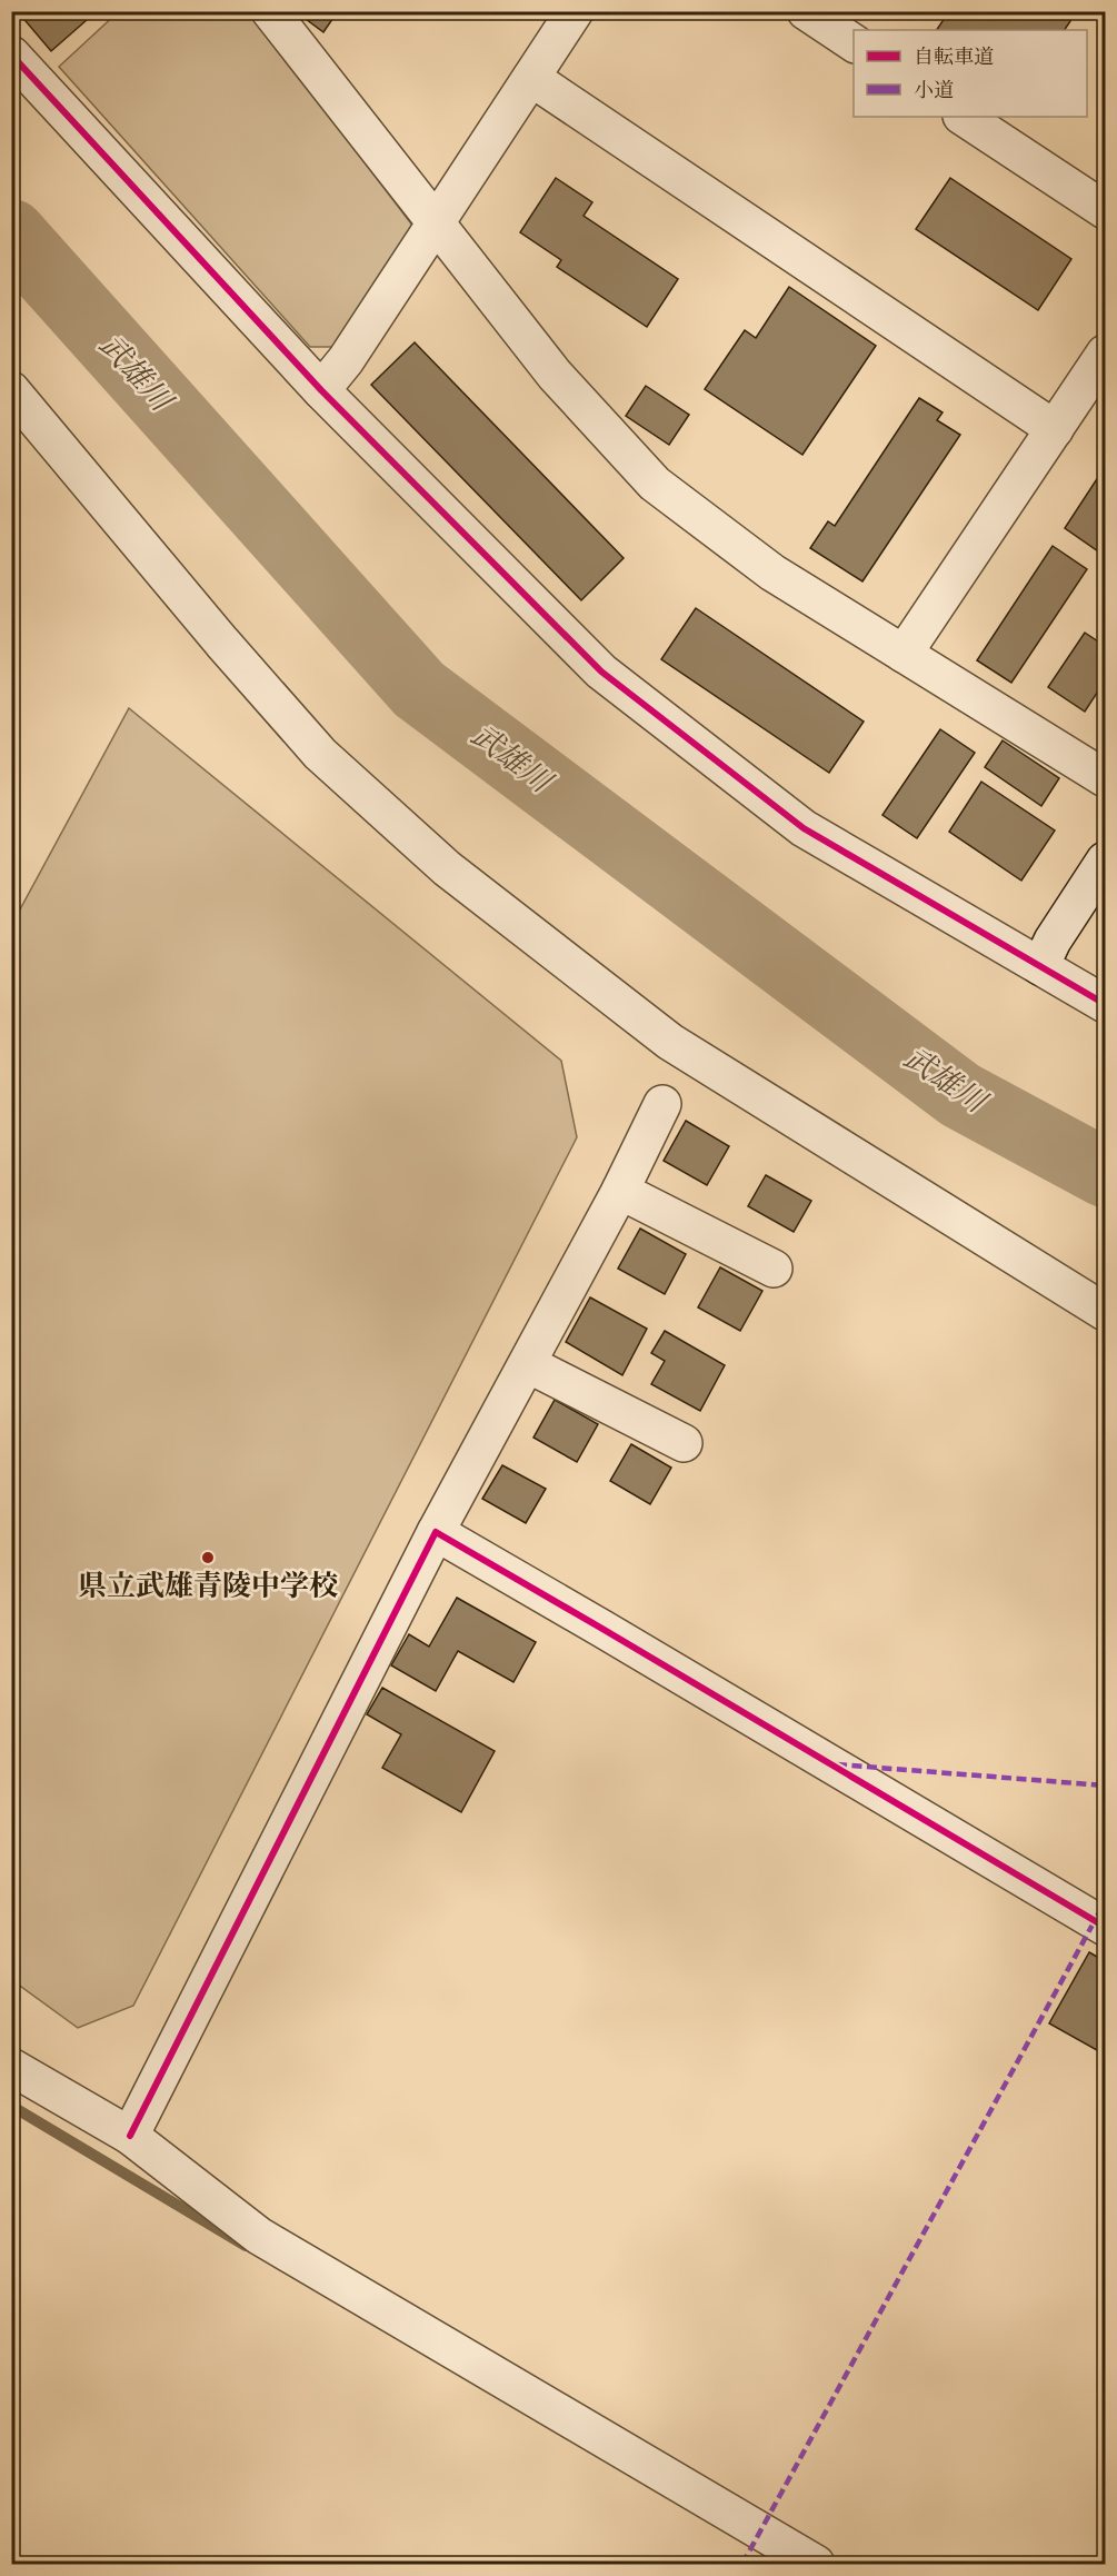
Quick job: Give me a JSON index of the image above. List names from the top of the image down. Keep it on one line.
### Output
{"water":["武雄川"],"places":["県立武雄青陵中学校"],"legend":["自転車道","小道"]}
